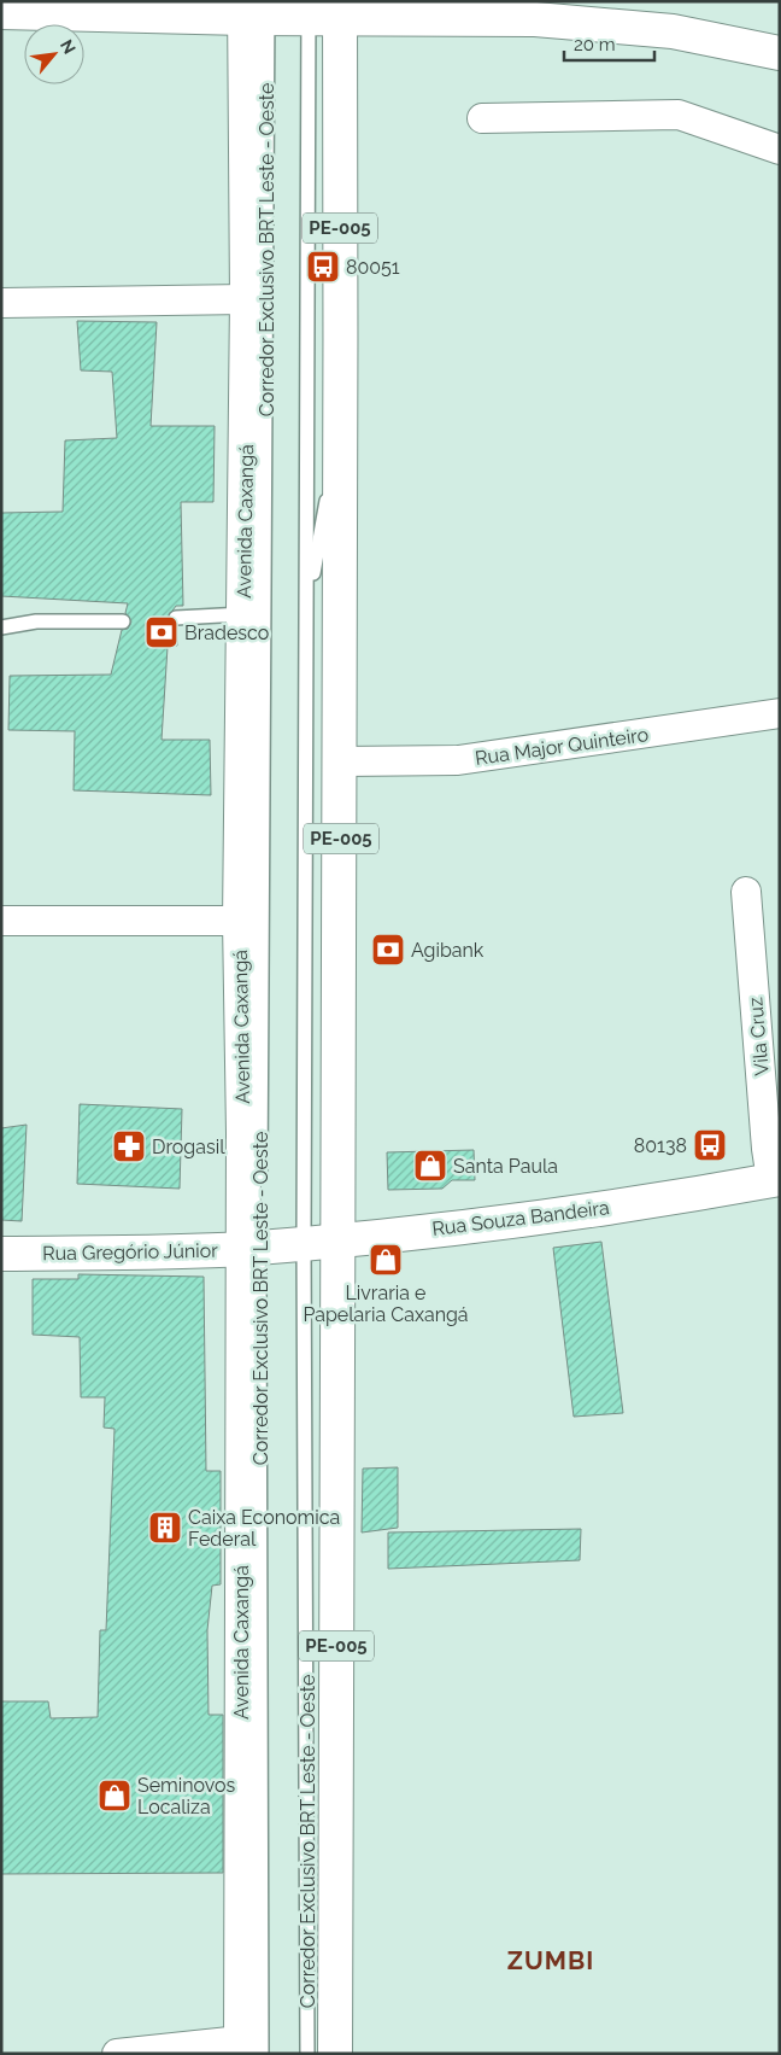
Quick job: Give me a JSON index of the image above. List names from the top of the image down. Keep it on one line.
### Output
{"streets":{"main road":["PE-005","Avenida Caxangá","Rua Souza Bandeira","Rua Gregório Júnior"],"street":["Rua Major Quinteiro","Vila Cruz"],"lane":["Corredor Exclusivo BRT Leste - Oeste"]},"crossings":[["PE-005","Rua Major Quinteiro"],["PE-005","Rua Souza Bandeira"],["Corredor Exclusivo BRT Leste - Oeste","Avenida Caxangá"],["Corredor Exclusivo BRT Leste - Oeste","Rua Souza Bandeira"],["Avenida Caxangá","Rua Souza Bandeira"],["Avenida Caxangá","Rua Gregório Júnior"],["Vila Cruz","Rua Souza Bandeira"],["Rua Souza Bandeira","Rua Gregório Júnior"]],"districts":["ZUMBI"],"places":{"bus stop":["80051","80138"],"bank":["Bradesco","Agibank"],"pharmacy":["Drogasil"],"shop":["Santa Paula","Livraria e Papelaria Caxangá","Seminovos Localiza"],"building":["Caixa Economica Federal"]},"scale_bar":"20 m","north":"top right"}
